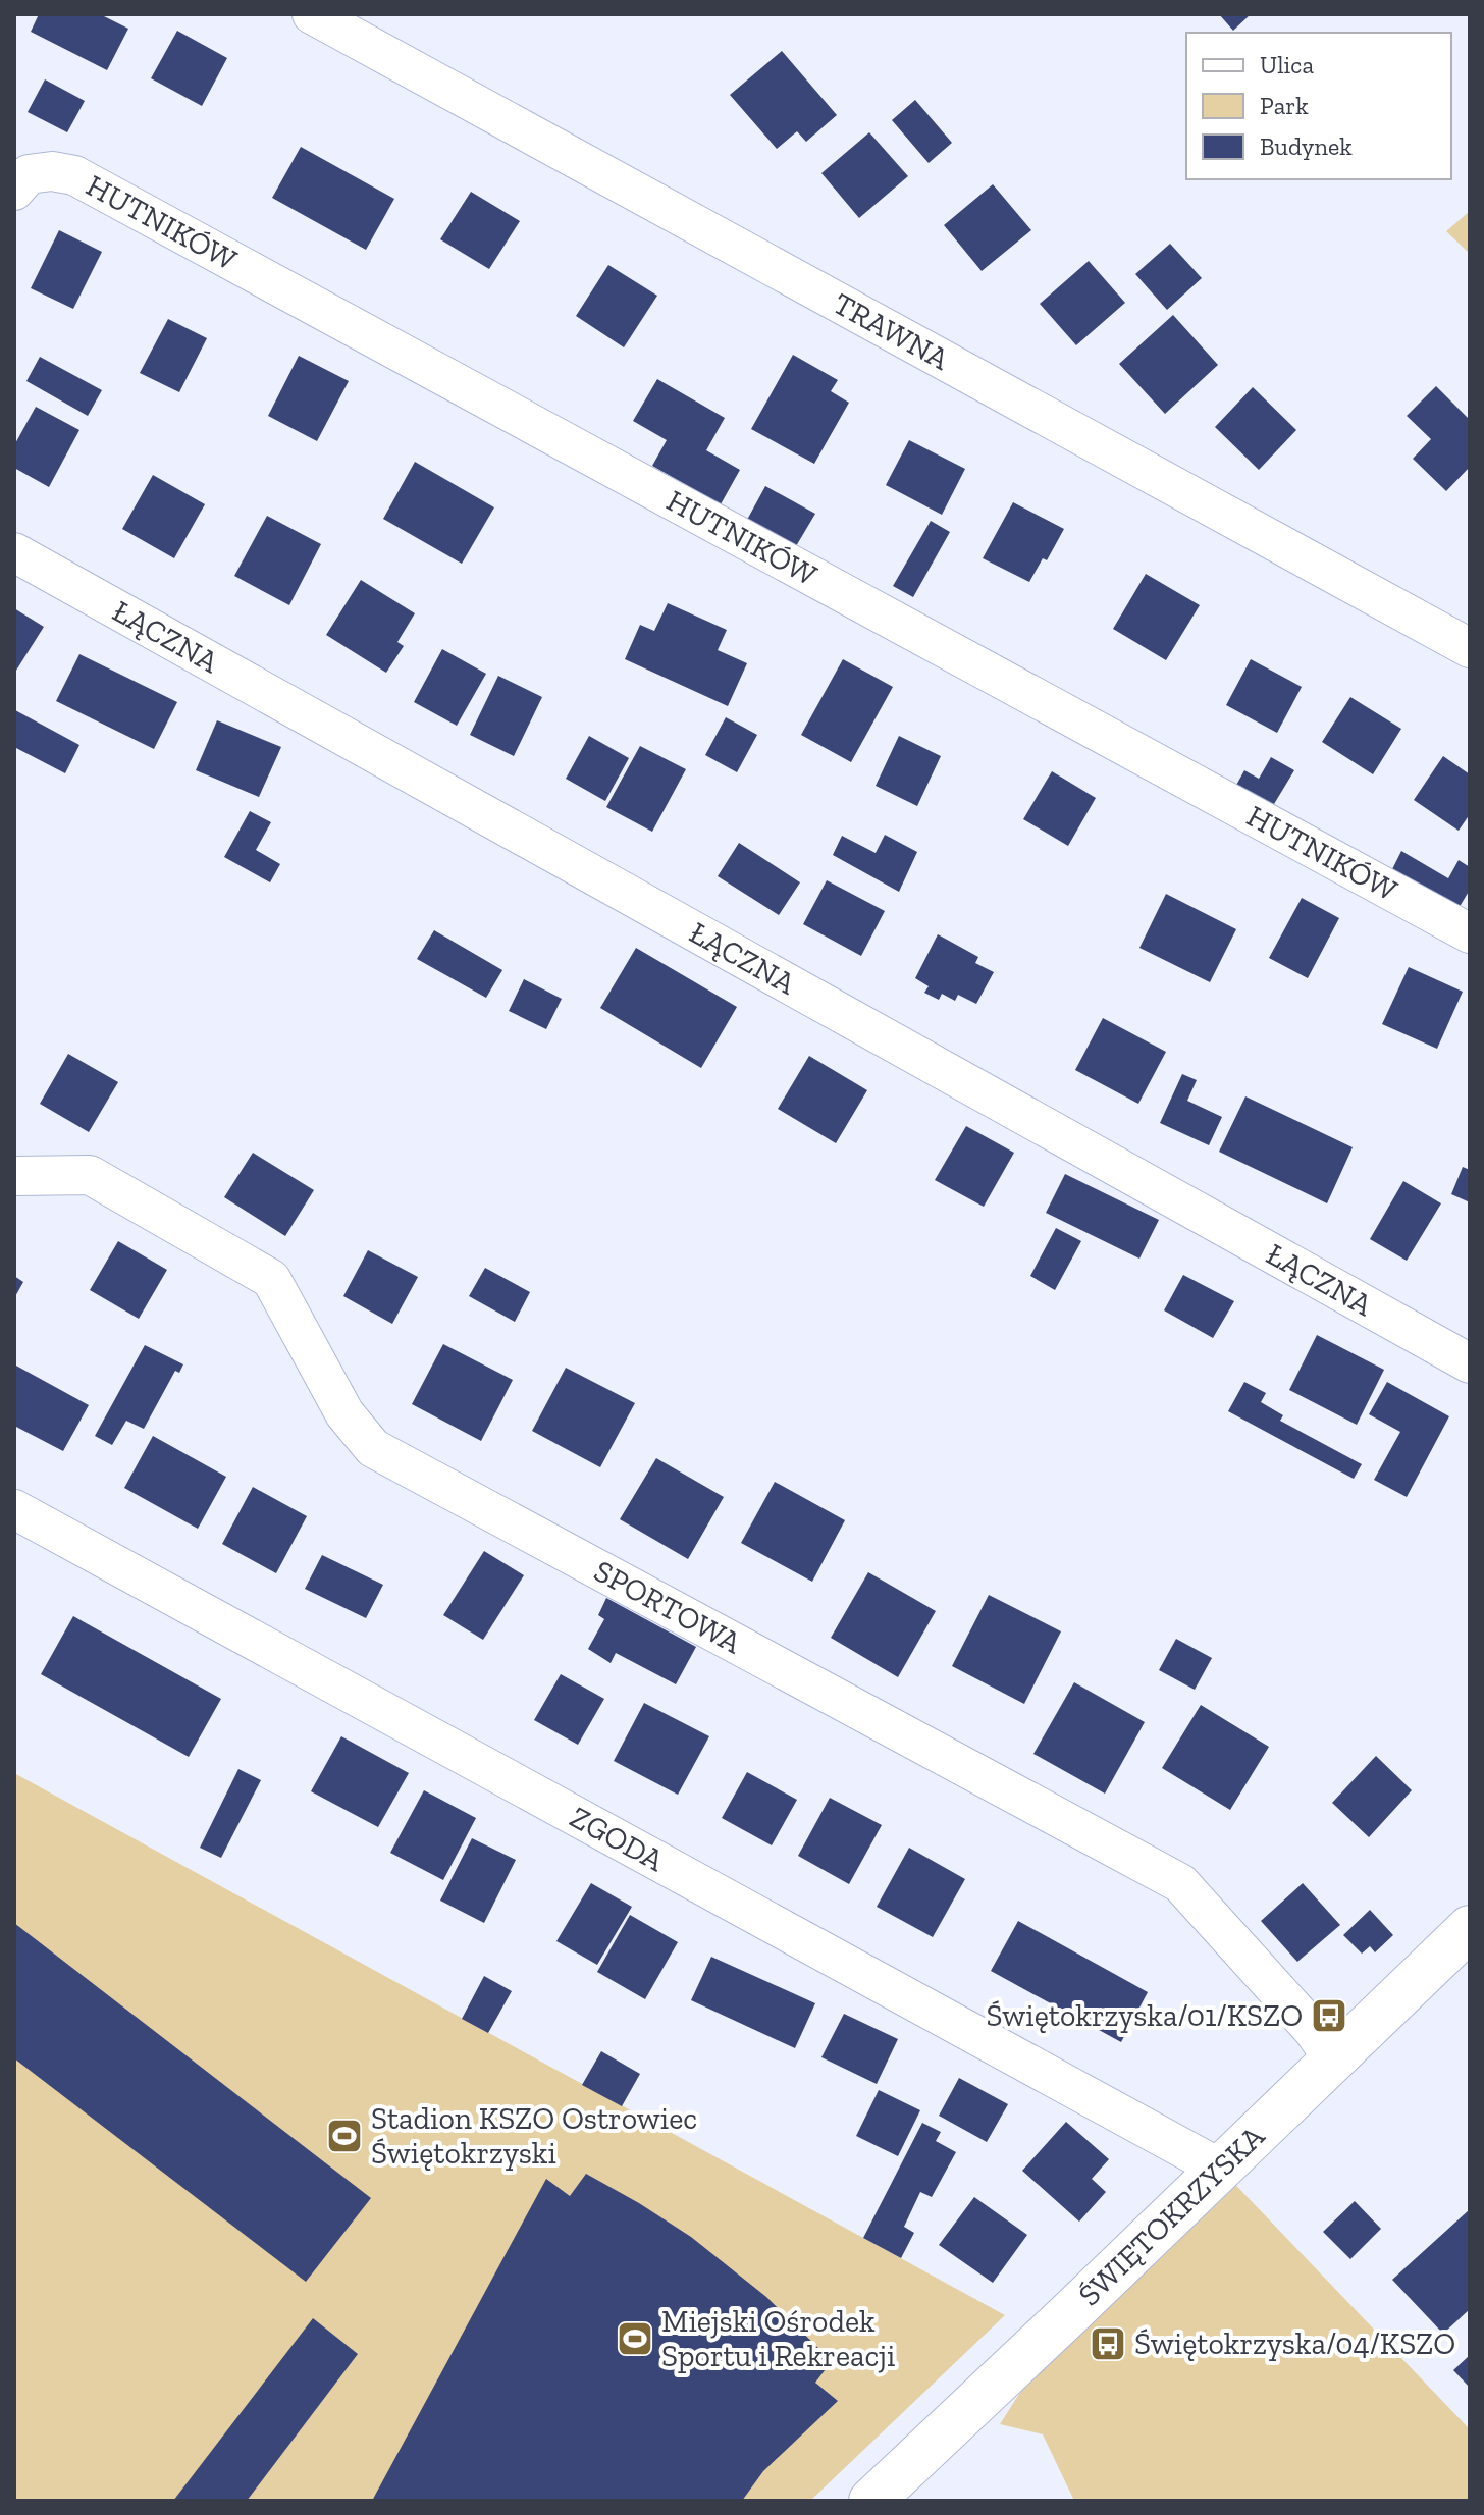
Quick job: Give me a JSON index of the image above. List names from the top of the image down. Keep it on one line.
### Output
{"streets":{"street":["HUTNIKÓW","TRAWNA","ŁĄCZNA","SPORTOWA","ZGODA","ŚWIĘTOKRZYSKA"]},"crossings":[["SPORTOWA","ŚWIĘTOKRZYSKA"],["ZGODA","ŚWIĘTOKRZYSKA"]],"places":{"bus stop":["Świętokrzyska/01/KSZO","Świętokrzyska/04/KSZO"],"sports":["Stadion KSZO Ostrowiec Świętokrzyski","Miejski Ośrodek Sportu i Rekreacji"]},"legend":["Ulica","Park","Budynek"]}
